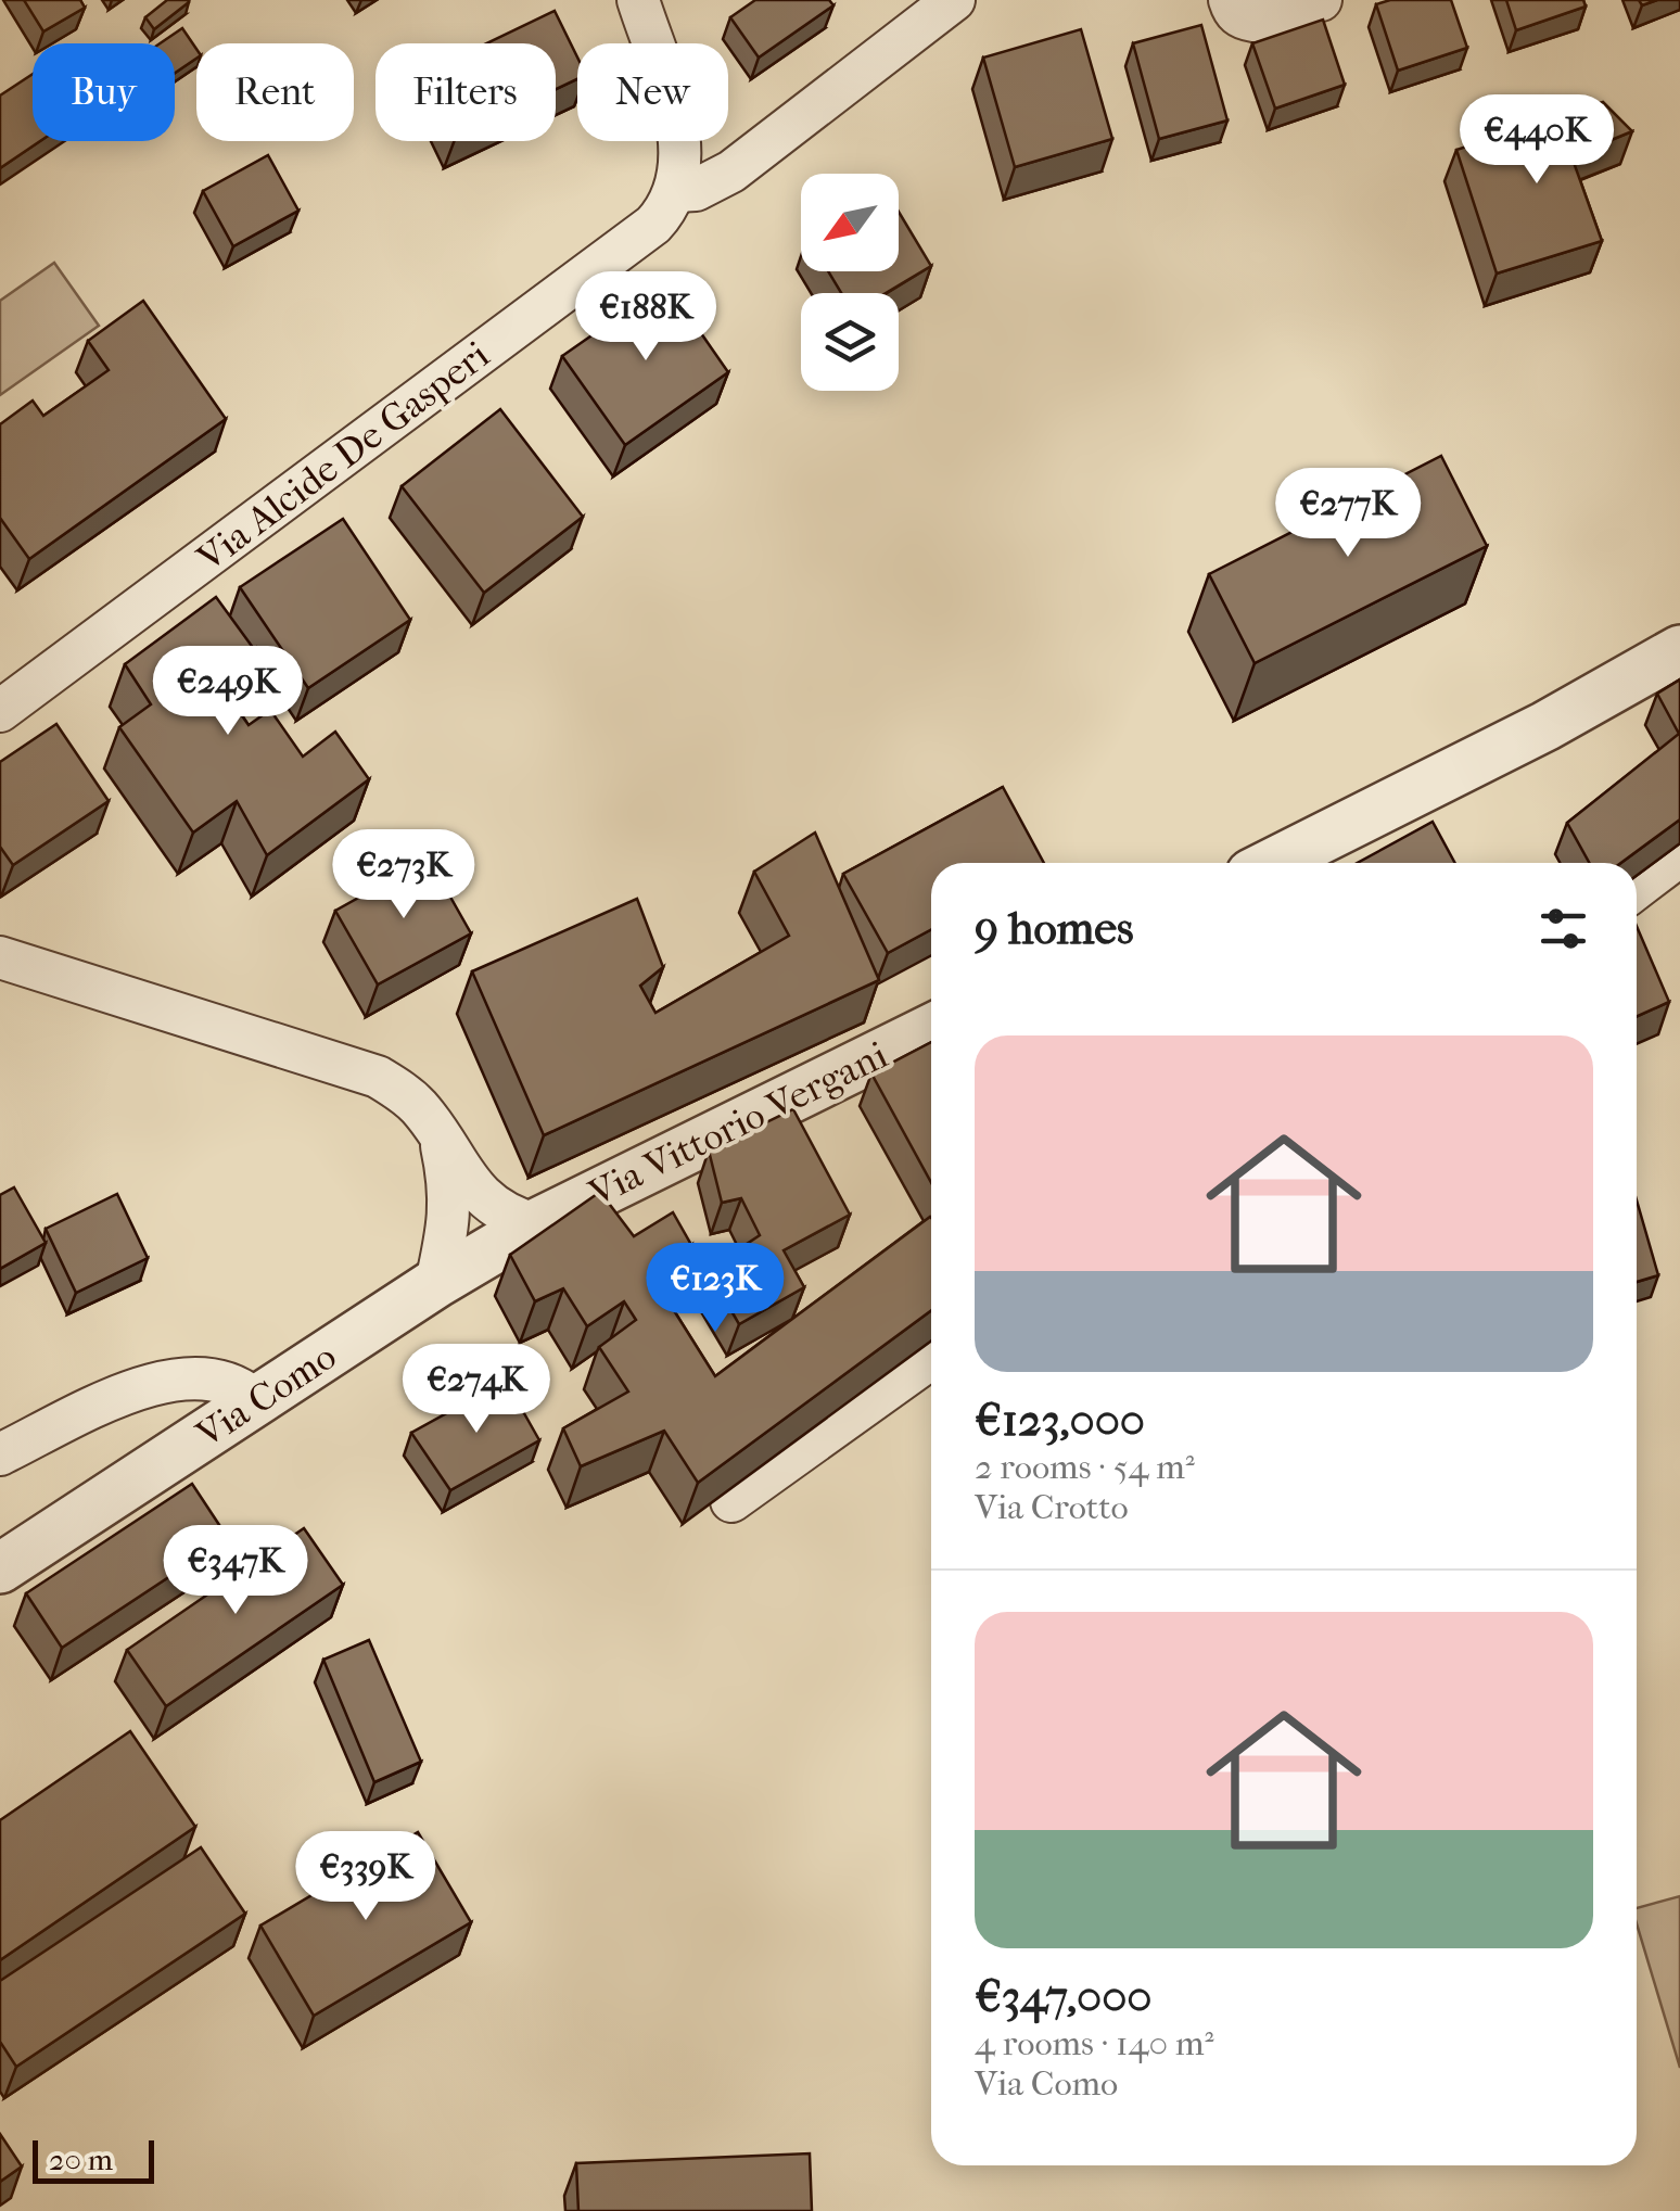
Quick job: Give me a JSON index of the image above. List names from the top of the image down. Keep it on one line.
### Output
{"streets":{"street":["Via Alcide De Gasperi","Via Vittorio Vergani","Via Como"]},"crossings":[["Via Vittorio Vergani","Via Como"]],"scale_bar":"20 m","north":"bottom left","page":{"chip":["Buy","Rent","Filters","New"],"price":["€440K","€188K","€277K","€249K","€273K","€123K","€274K","€347K","€339K"],"heading":"9 homes","list":[{"name":"€123,000","note":"2 rooms · 54 m² · Via Crotto"},{"name":"€347,000","note":"4 rooms · 140 m² · Via Como"}],"scale":"20 m"}}
